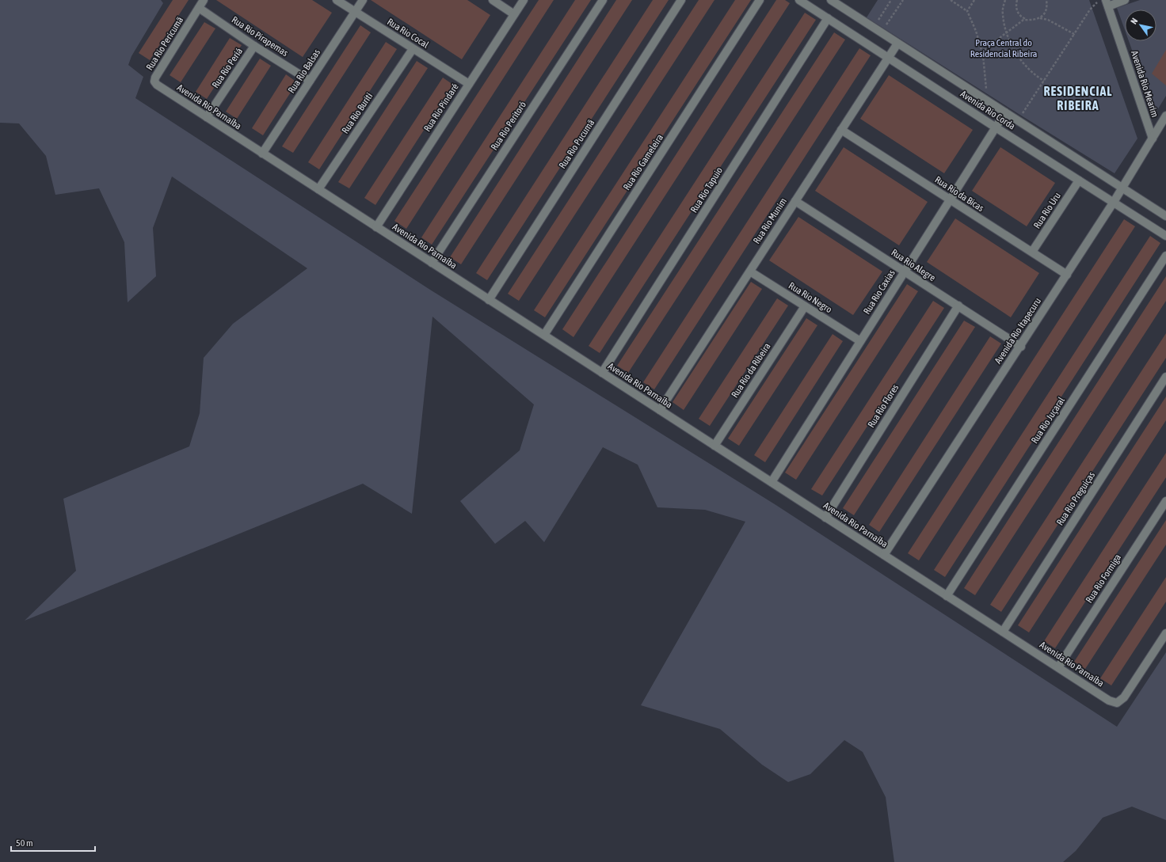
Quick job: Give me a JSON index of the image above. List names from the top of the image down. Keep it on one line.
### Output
{"streets":{"street":["Rua Rio Cocal","Rua Rio Pirapemas","Rua Rio Pericumã","Rua Rio Periá","Rua Rio Balsas","Avenida Rio Mearim","Avenida Rio Parnaíba","Rua Rio Pindaré","Avenida Rio Corda","Rua Rio Buriti","Rua Rio Peritoró","Rua Rio Pucumã","Rua Rio Gameleira","Rua Rio Tapuio","Rua Rio da Bicas","Rua Rio Uru","Rua Rio Munim","Rua Rio Alegre","Rua Rio Caxias","Rua Rio Negro","Avenida Rio Itapecuru","Rua Rio da Ribeira","Rua Rio Flores","Rua Rio Juçaral","Rua Rio Preguiças","Rua Rio Formiga"]},"crossings":[["Rua Rio Cocal","Rua Rio Balsas"],["Rua Rio Cocal","Rua Rio Pindaré"],["Rua Rio Cocal","Rua Rio Buriti"],["Rua Rio Pirapemas","Rua Rio Pericumã"],["Rua Rio Pirapemas","Rua Rio Periá"],["Rua Rio Pirapemas","Rua Rio Balsas"],["Rua Rio Pericumã","Avenida Rio Parnaíba"],["Rua Rio Periá","Avenida Rio Parnaíba"],["Rua Rio Balsas","Avenida Rio Parnaíba"],["Avenida Rio Mearim","Avenida Rio Itapecuru"],["Avenida Rio Parnaíba","Rua Rio Pindaré"],["Avenida Rio Parnaíba","Rua Rio Buriti"],["Avenida Rio Parnaíba","Rua Rio Peritoró"],["Avenida Rio Parnaíba","Rua Rio Pucumã"],["Avenida Rio Parnaíba","Rua Rio Gameleira"],["Avenida Rio Parnaíba","Rua Rio Tapuio"],["Avenida Rio Parnaíba","Rua Rio Munim"],["Avenida Rio Parnaíba","Rua Rio Caxias"],["Avenida Rio Parnaíba","Avenida Rio Itapecuru"],["Avenida Rio Parnaíba","Rua Rio da Ribeira"],["Avenida Rio Parnaíba","Rua Rio Flores"],["Avenida Rio Parnaíba","Rua Rio Juçaral"],["Avenida Rio Parnaíba","Rua Rio Preguiças"],["Avenida Rio Parnaíba","Rua Rio Formiga"],["Avenida Rio Corda","Rua Rio Tapuio"],["Avenida Rio Corda","Rua Rio Uru"],["Avenida Rio Corda","Rua Rio Munim"],["Avenida Rio Corda","Rua Rio Caxias"],["Avenida Rio Corda","Avenida Rio Itapecuru"],["Rua Rio da Bicas","Rua Rio Uru"],["Rua Rio da Bicas","Rua Rio Munim"],["Rua Rio da Bicas","Rua Rio Caxias"],["Rua Rio da Bicas","Avenida Rio Itapecuru"],["Rua Rio Munim","Rua Rio Alegre"],["Rua Rio Munim","Rua Rio Negro"],["Rua Rio Alegre","Rua Rio Caxias"],["Rua Rio Alegre","Avenida Rio Itapecuru"],["Rua Rio Alegre","Rua Rio Flores"],["Rua Rio Caxias","Rua Rio Negro"],["Rua Rio Negro","Rua Rio da Ribeira"]],"districts":["RESIDENCIAL RIBEIRA"],"parks":["Praça Central do Residencial Ribeira"],"scale_bar":"50 m","north":"top left"}
